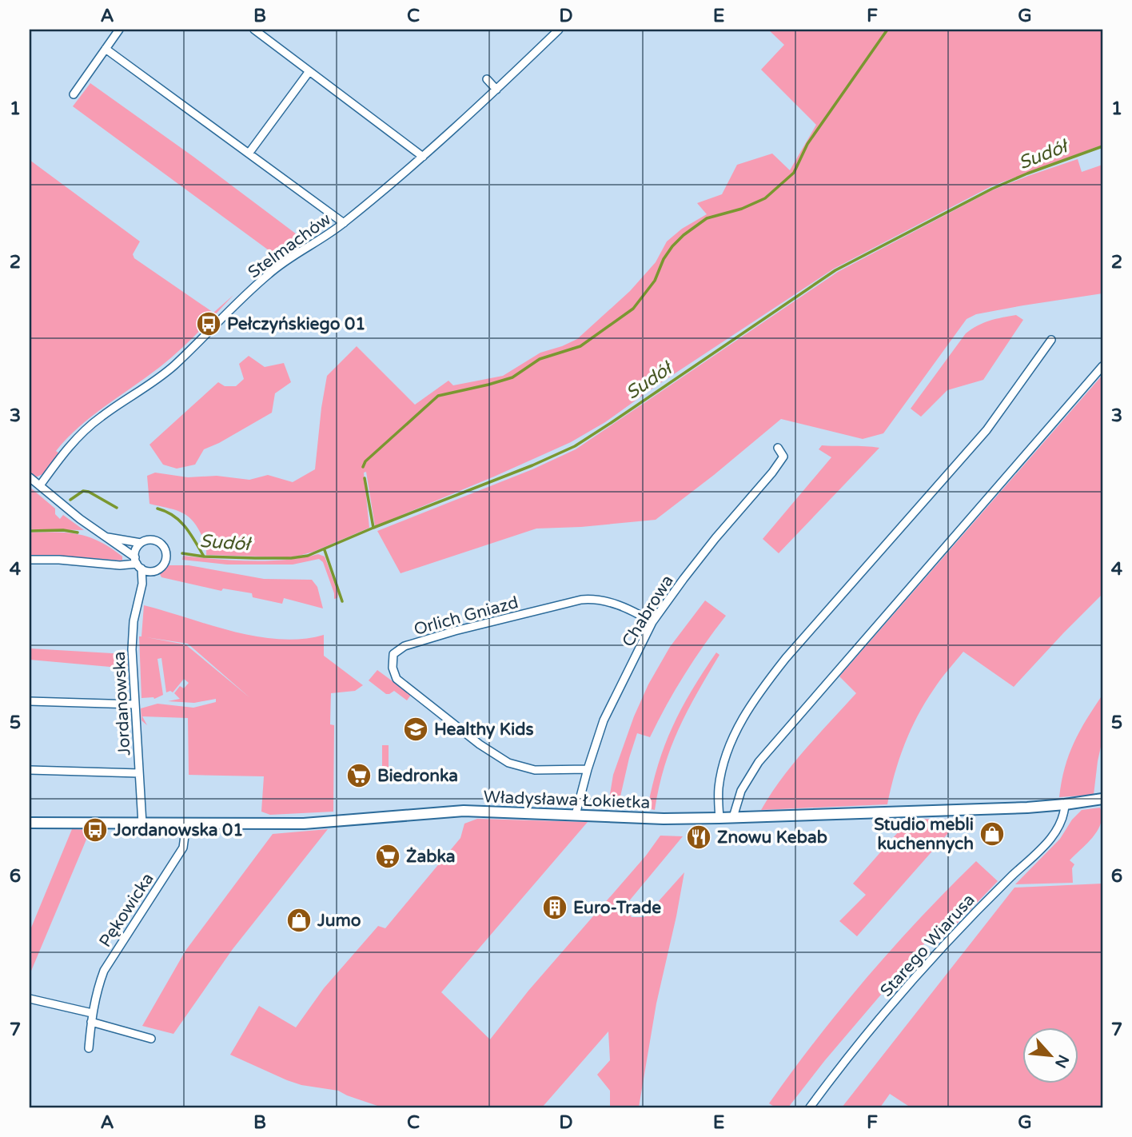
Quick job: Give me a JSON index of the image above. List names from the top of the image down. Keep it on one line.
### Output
{"streets":{"street":["Stelmachów","Chabrowa","Orlich Gniazd","Jordanowska","Władysława Łokietka","Pękowicka","Starego Wiarusa"]},"crossings":[["Chabrowa","Orlich Gniazd"],["Chabrowa","Władysława Łokietka"],["Jordanowska","Władysława Łokietka"],["Władysława Łokietka","Pękowicka"],["Władysława Łokietka","Starego Wiarusa"]],"water":["Sudół"],"places":{"bus stop":["Pełczyńskiego 01","Jordanowska 01"],"school or university":["Healthy Kids"],"supermarket":["Biedronka","Żabka"],"shop":["Studio mebli kuchennych","Jumo"],"restaurant":["Znowu Kebab"],"building":["Euro-Trade"]},"north":"bottom right","grid":{"columns":["A","B","C","D","E","F","G"],"rows":["1","2","3","4","5","6","7"]}}
